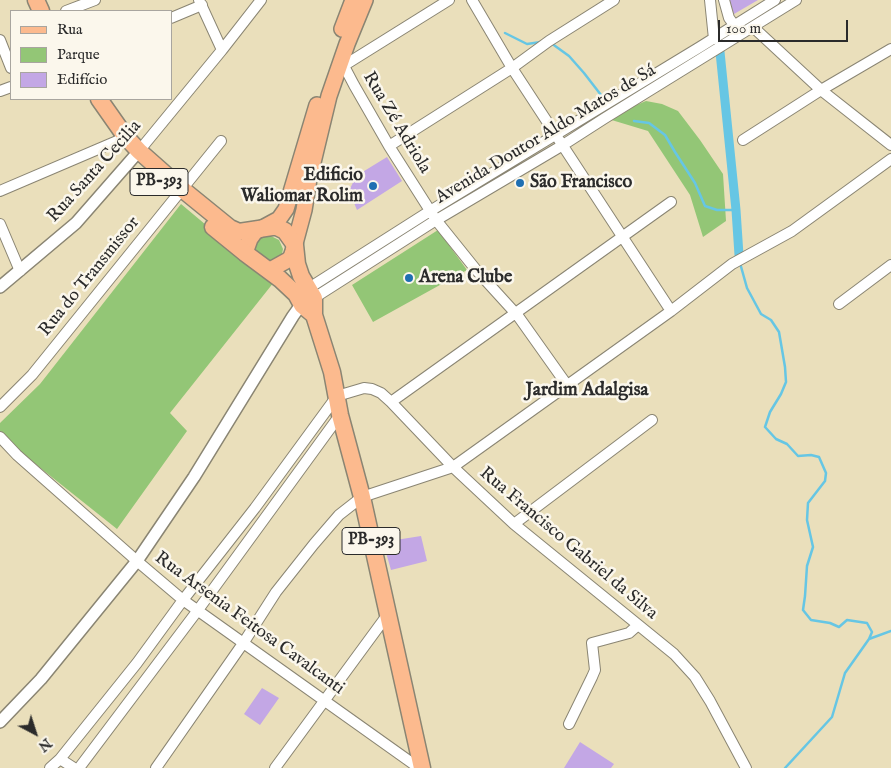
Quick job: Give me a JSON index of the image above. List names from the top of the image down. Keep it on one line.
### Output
{"streets":{"highway":["PB-393"],"street":["Rua Zé Adriola","Avenida Doutor Aldo Matos de Sá","Rua Santa Cecilia","Rua do Transmissor","Rua Francisco Gabriel da Silva","Rua Arsenia Feitosa Cavalcanti"]},"crossings":[["Rua Zé Adriola","Avenida Doutor Aldo Matos de Sá"],["Avenida Doutor Aldo Matos de Sá","PB-393"],["Rua Santa Cecilia","PB-393"],["PB-393","Rua do Transmissor"],["PB-393","Rua Francisco Gabriel da Silva"],["PB-393","Rua Arsenia Feitosa Cavalcanti"]],"districts":["Jardim Adalgisa"],"places":["São Francisco","Edificio Waliomar Rolim","Arena Clube"],"legend":["Rua","Parque","Edifício"],"scale_bar":"100 m","north":"bottom right"}
